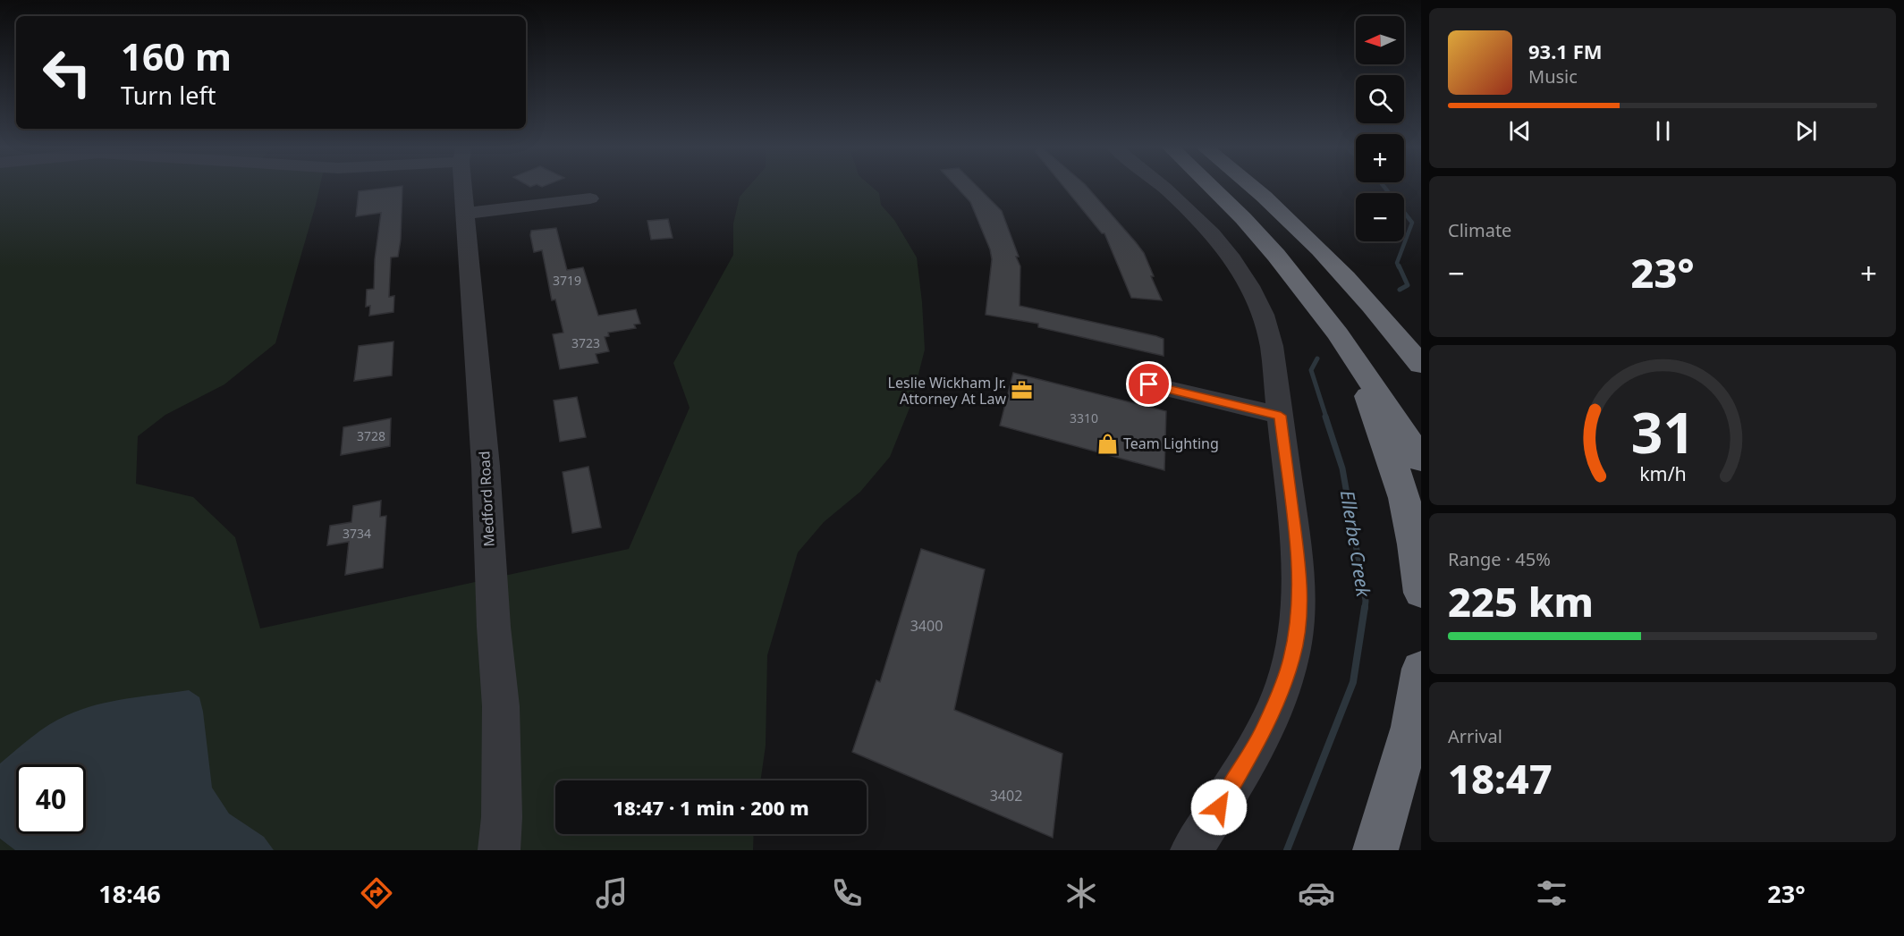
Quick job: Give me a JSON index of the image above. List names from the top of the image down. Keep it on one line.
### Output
{"streets":{"street":["Medford Road"]},"water":["Ellerbe Creek"],"places":{"office":["Leslie Wickham Jr. Attorney At Law"],"shop":["Team Lighting"]},"house_numbers":["3719","3723","3310","3728","3734","3400","3402"],"north":"left","page":{"map_buttons":["+","−"],"turn":["160 m","Turn left"],"song":["93.1 FM","Music"],"tile":["Climate",["Range · 45%","225 km"],["Arrival","18:47"]],"heat":["−","23°","+"],"limit":"40","trip":"18:47 · 1 min · 200 m","tabs":["18:46","23°"],"gauge":["31","km/h"]}}
